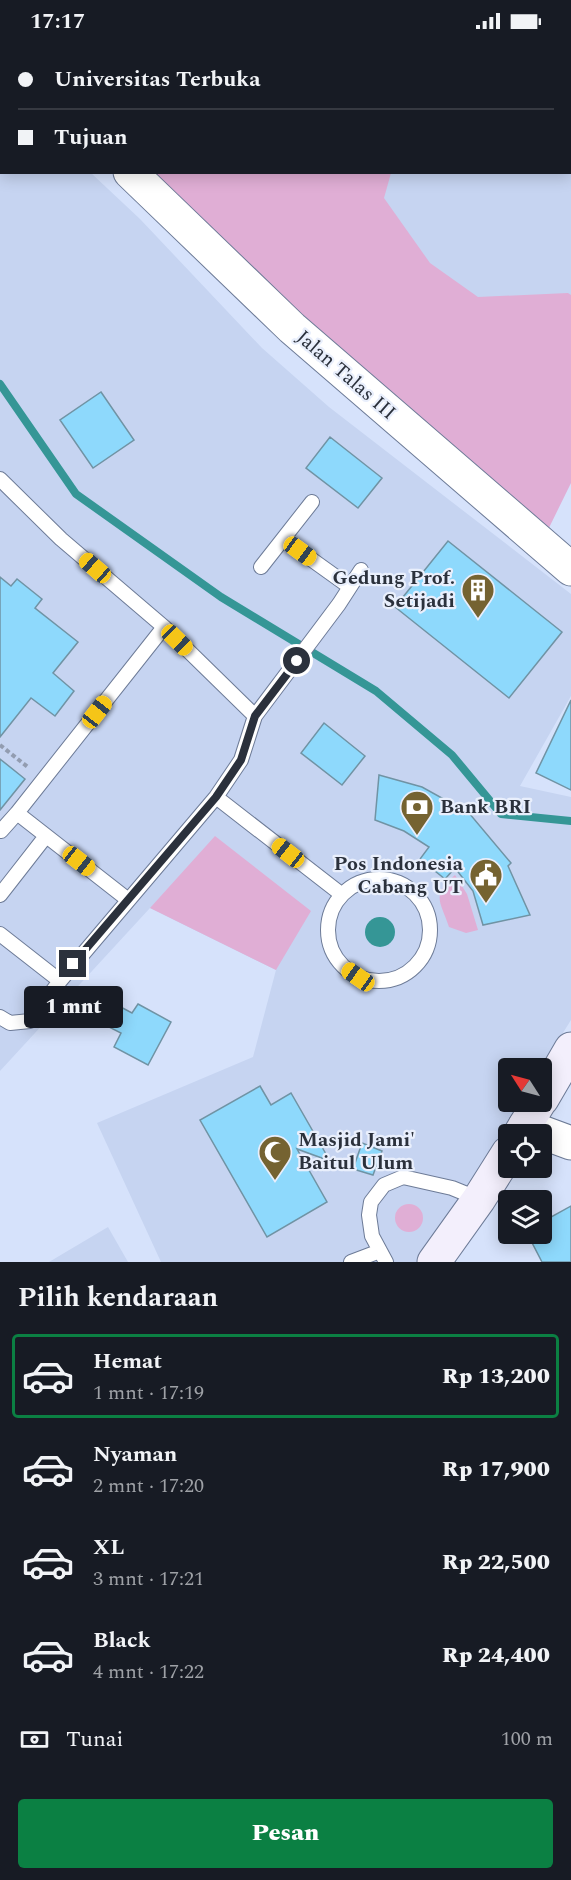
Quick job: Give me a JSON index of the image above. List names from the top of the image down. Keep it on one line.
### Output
{"streets":{"street":["Jalan Talas III"]},"places":{"building":["Gedung Prof. Setijadi"],"bank":["Bank BRI"],"public building":["Pos Indonesia Cabang UT"],"mosque":["Masjid Jami' Baitul Ulum"]},"north":"top left","page":{"status":"17:17","banner":["Universitas Terbuka","Tujuan"],"bubble":"1 mnt","heading":"Pilih kendaraan","list":[{"name":"Hemat","note":"1 mnt · 17:19","value":"Rp 13,200"},{"name":"Nyaman","note":"2 mnt · 17:20","value":"Rp 17,900"},{"name":"XL","note":"3 mnt · 17:21","value":"Rp 22,500"},{"name":"Black","note":"4 mnt · 17:22","value":"Rp 24,400"}],"pay":["Tunai","100 m"],"buttons":"Pesan"}}
